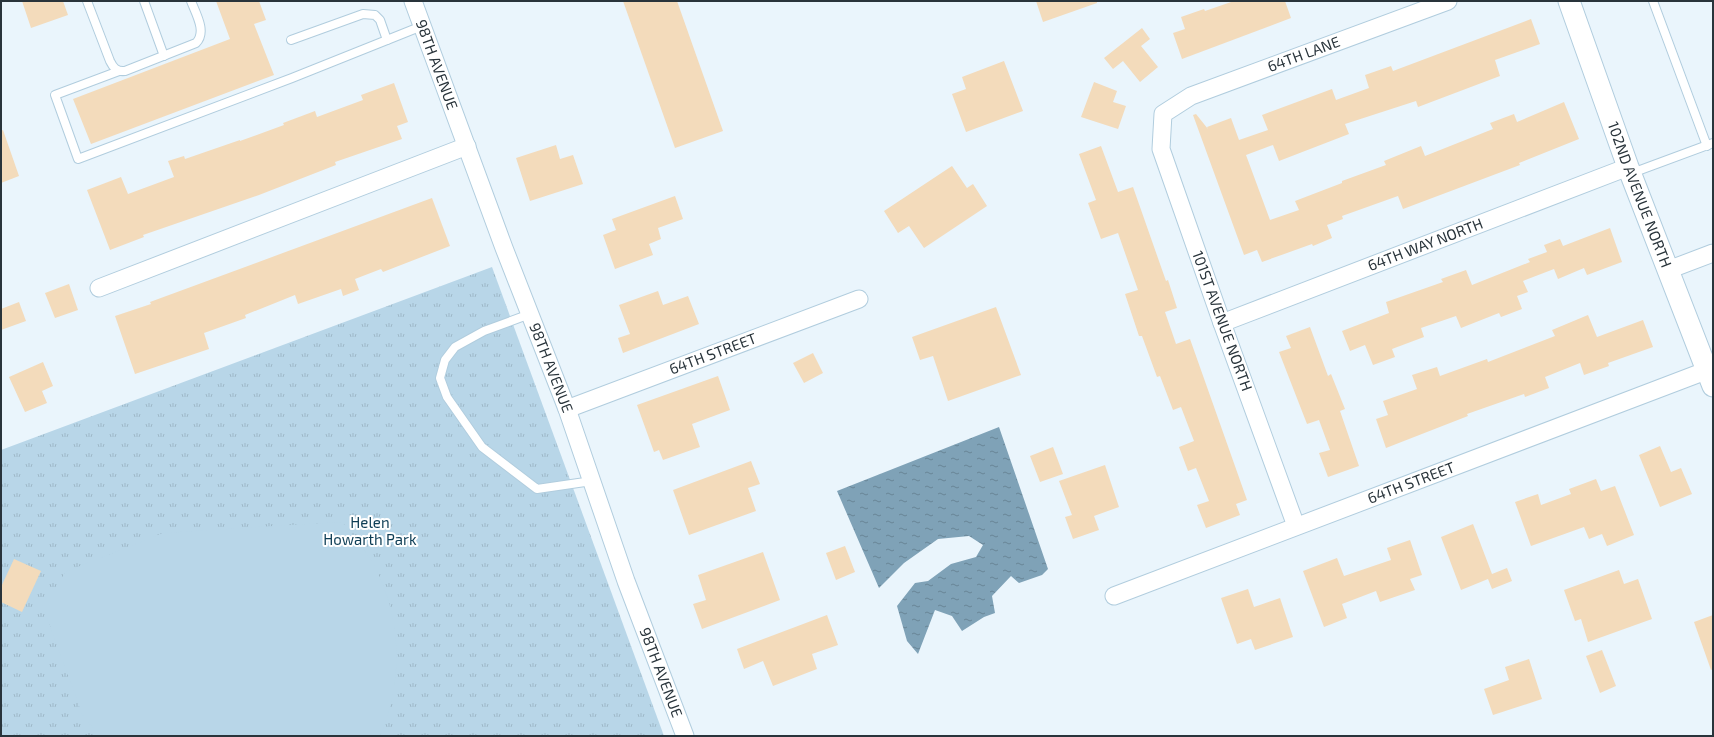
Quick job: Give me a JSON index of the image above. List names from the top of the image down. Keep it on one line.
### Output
{"streets":{"street":["64TH LANE","98TH AVENUE","102ND AVENUE NORTH","64TH WAY NORTH","101ST AVENUE NORTH","64TH STREET"]},"crossings":[["64TH LANE","101ST AVENUE NORTH"],["98TH AVENUE","64TH STREET"],["102ND AVENUE NORTH","64TH WAY NORTH"],["102ND AVENUE NORTH","64TH STREET"],["64TH WAY NORTH","101ST AVENUE NORTH"],["101ST AVENUE NORTH","64TH STREET"]],"parks":["Helen Howarth Park"]}
